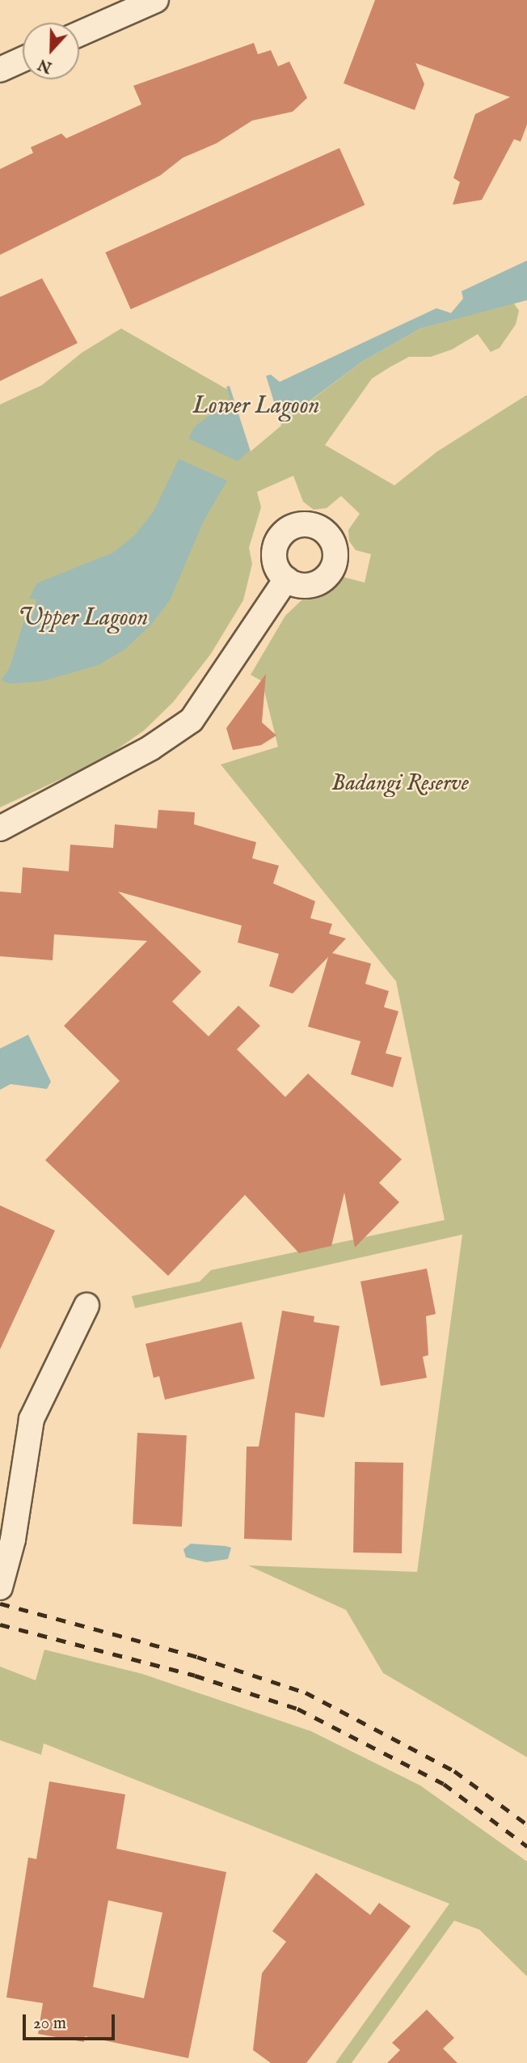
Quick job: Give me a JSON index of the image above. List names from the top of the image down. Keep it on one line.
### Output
{"water":["Lower Lagoon","Upper Lagoon"],"parks":["Badangi Reserve"],"scale_bar":"20 m","north":"bottom"}
